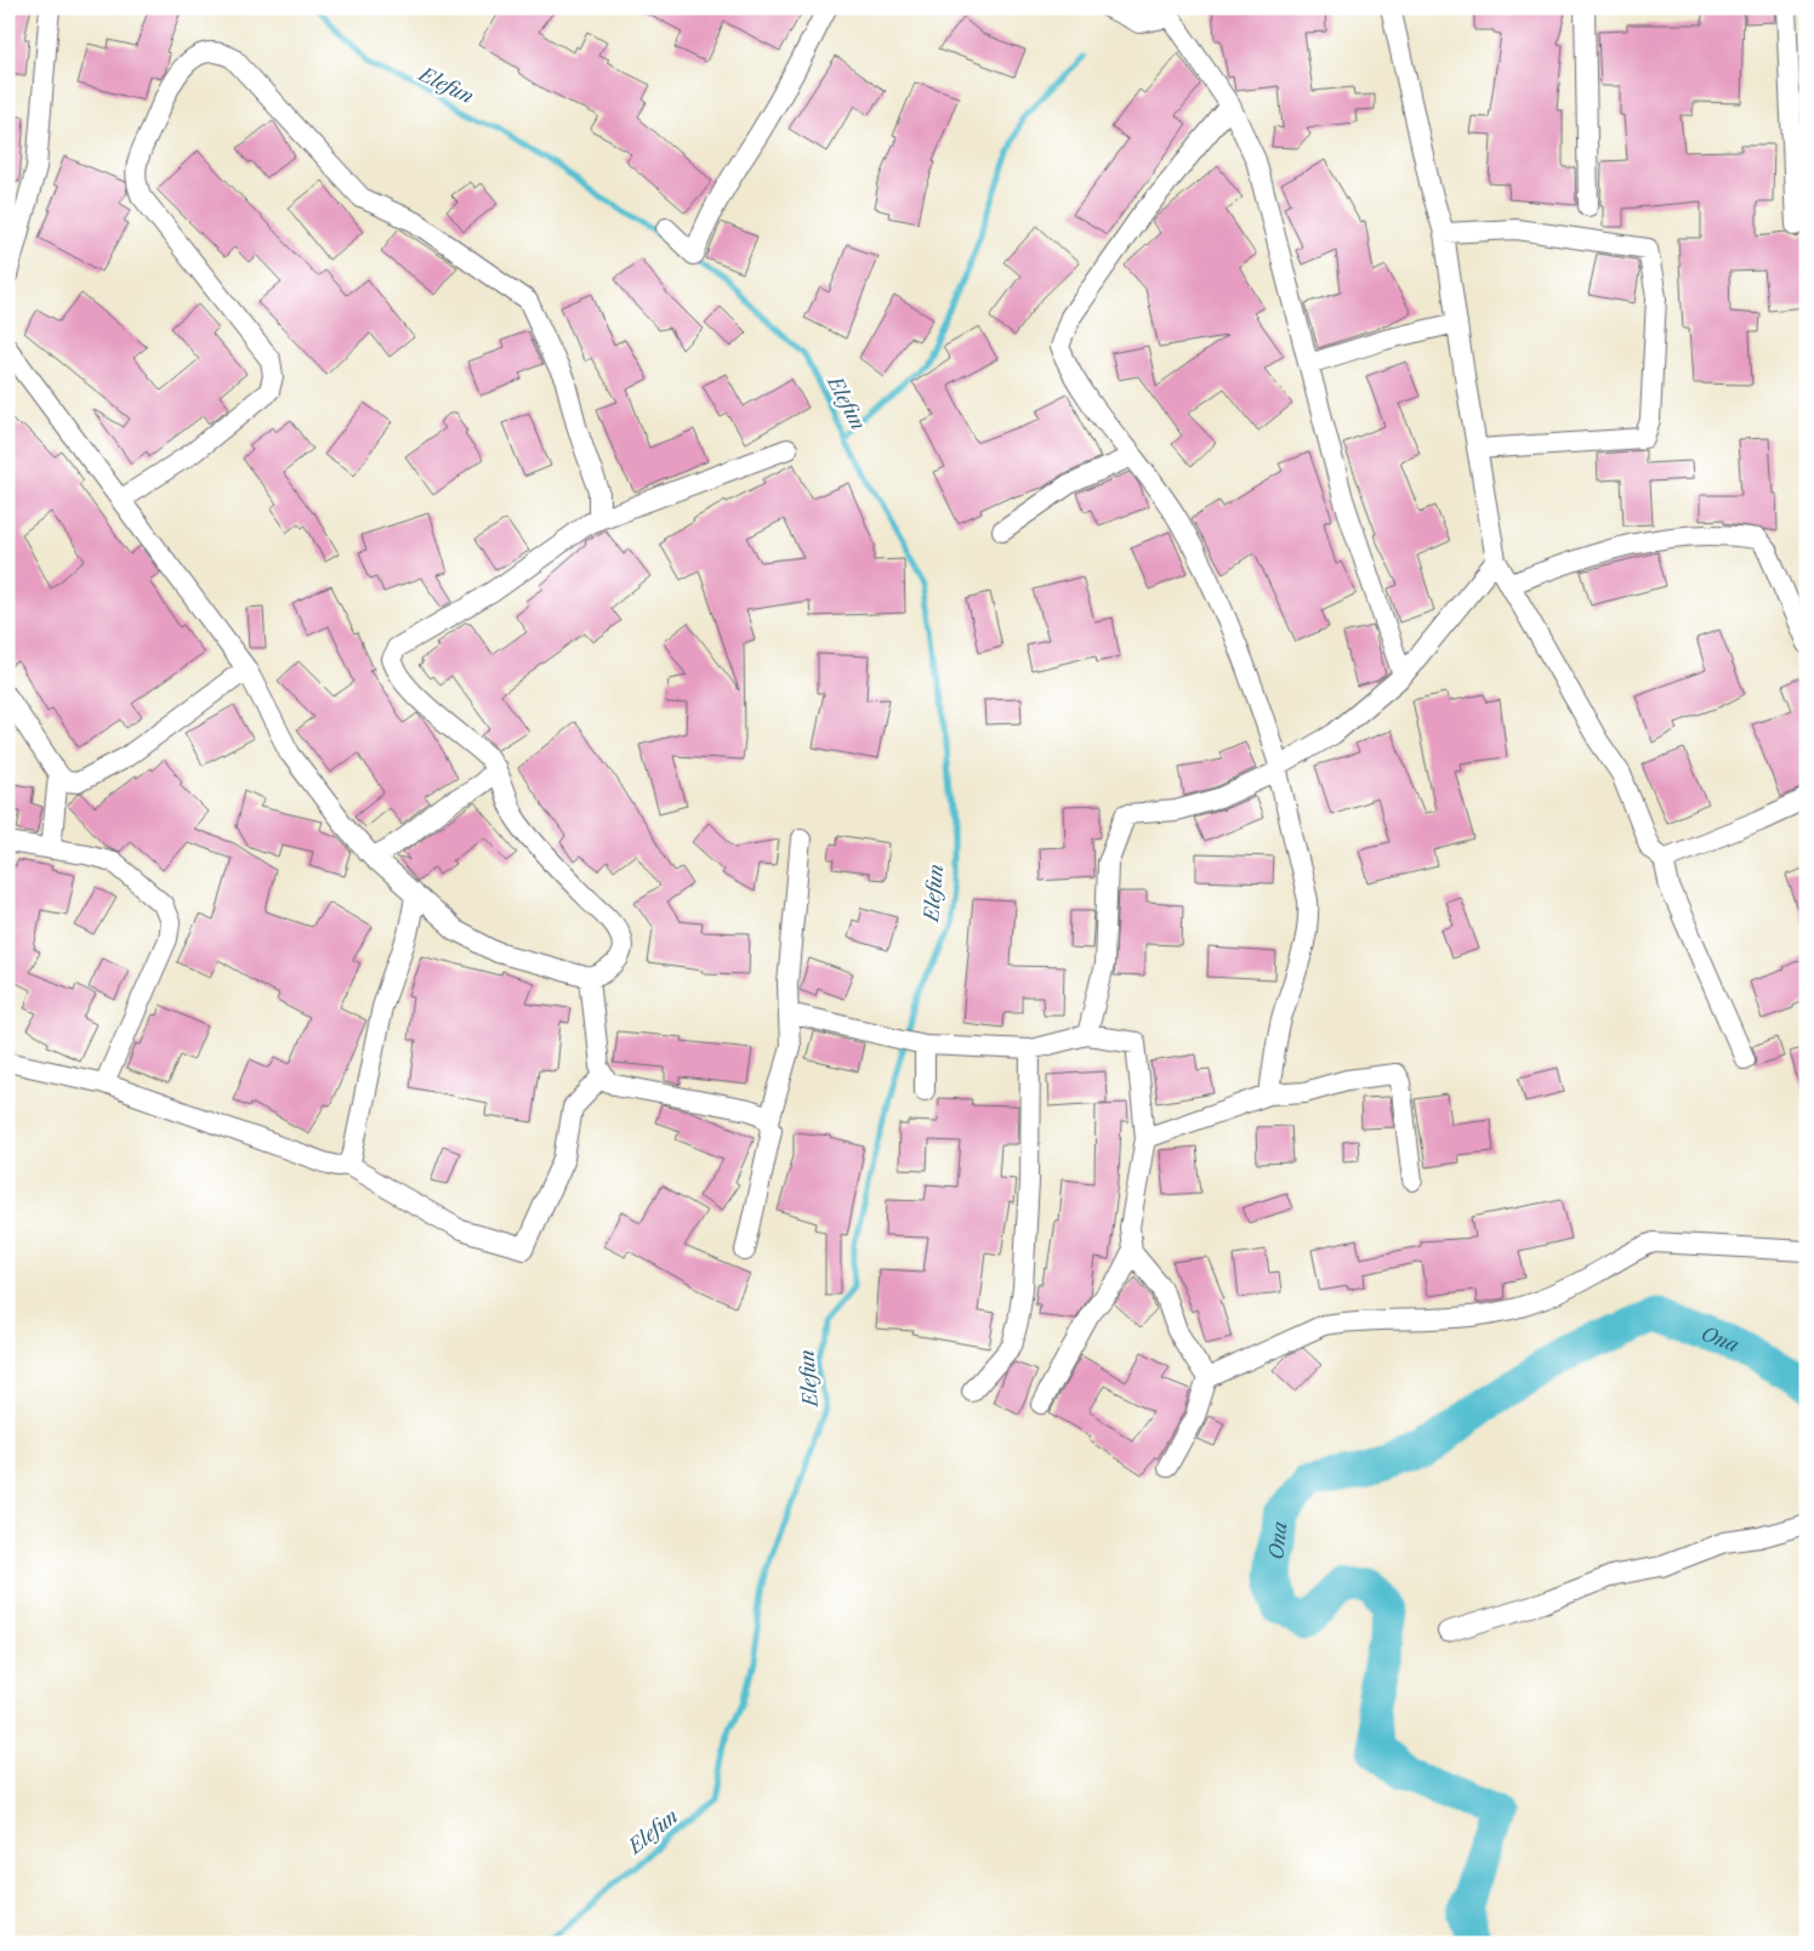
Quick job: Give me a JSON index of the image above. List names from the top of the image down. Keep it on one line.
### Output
{"water":["Elefun","Ona"]}
